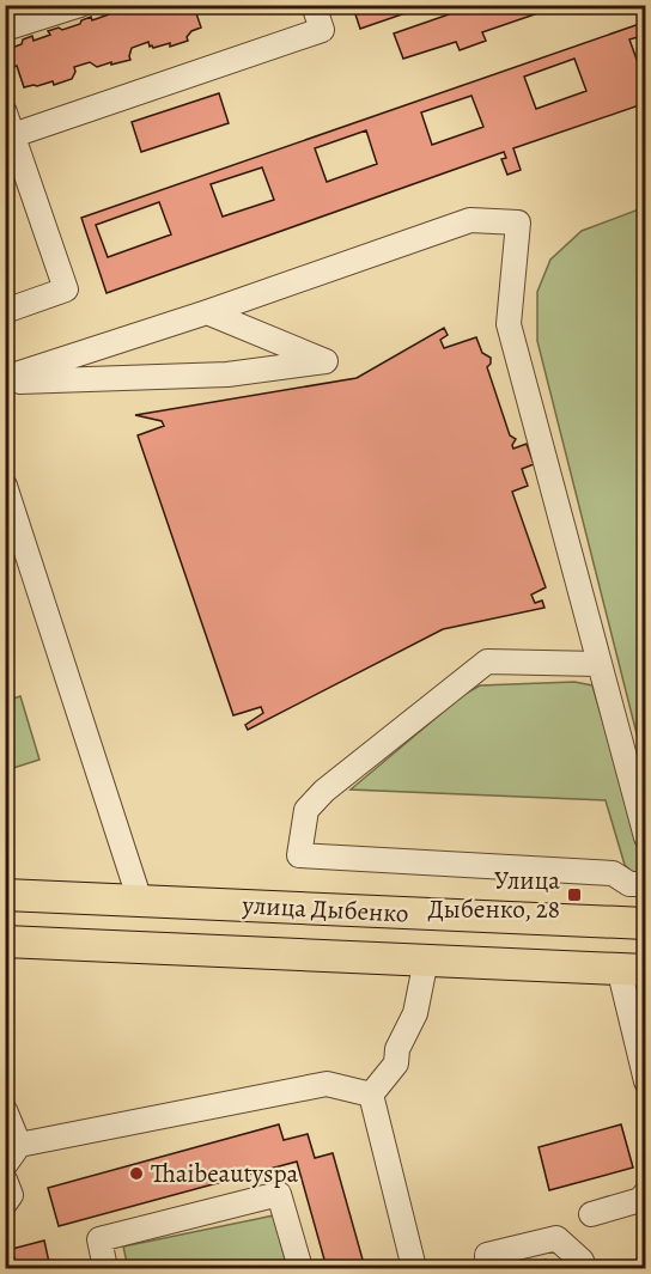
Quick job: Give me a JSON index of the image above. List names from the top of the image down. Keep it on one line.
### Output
{"streets":{"main road":["улица Дыбенко"]},"places":{"transit":["Улица Дыбенко, 28"],"other":["Thaibeautyspa"]}}
